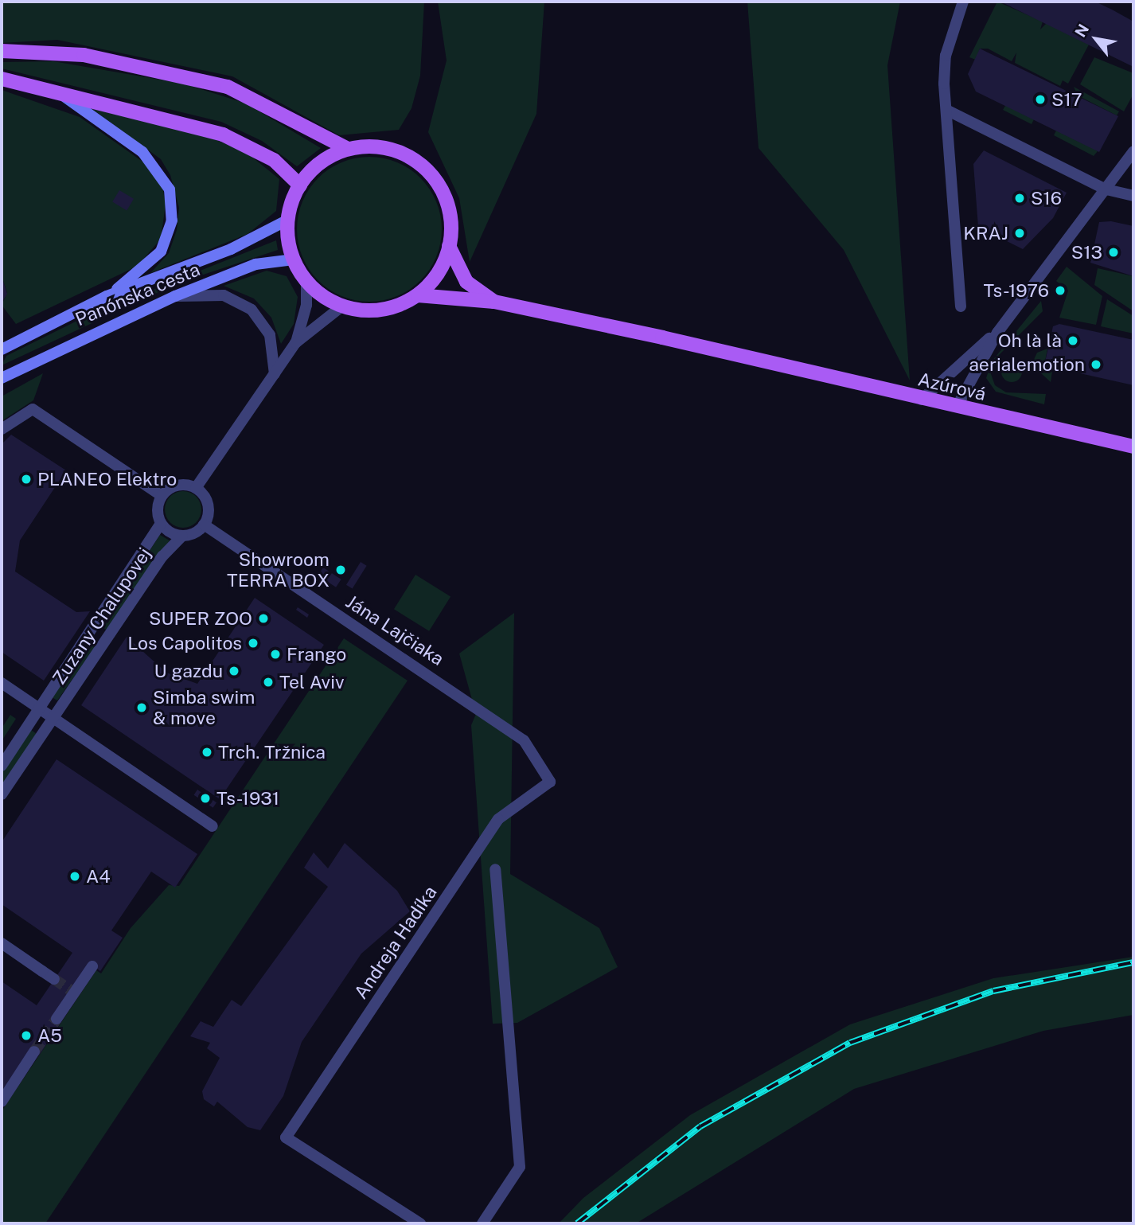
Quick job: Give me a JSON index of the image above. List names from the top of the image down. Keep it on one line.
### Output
{"streets":{"main road":["Panónska cesta","Azúrová"],"street":["Zuzany Chalupovej","Jána Lajčiaka","Andreja Hadíka"]},"crossings":[["Panónska cesta","Azúrová"],["Zuzany Chalupovej","Jána Lajčiaka"],["Jána Lajčiaka","Andreja Hadíka"]],"places":["S17","S16","KRAJ","S13","Ts-1976","Oh là là","aerialemotion","PLANEO Elektro","Showroom TERRA BOX","SUPER ZOO","Los Capolitos","Frango","U gazdu","Tel Aviv","Simba swim & move","Trch. Tržnica","Ts-1931","A4","A5"],"north":"top left"}
